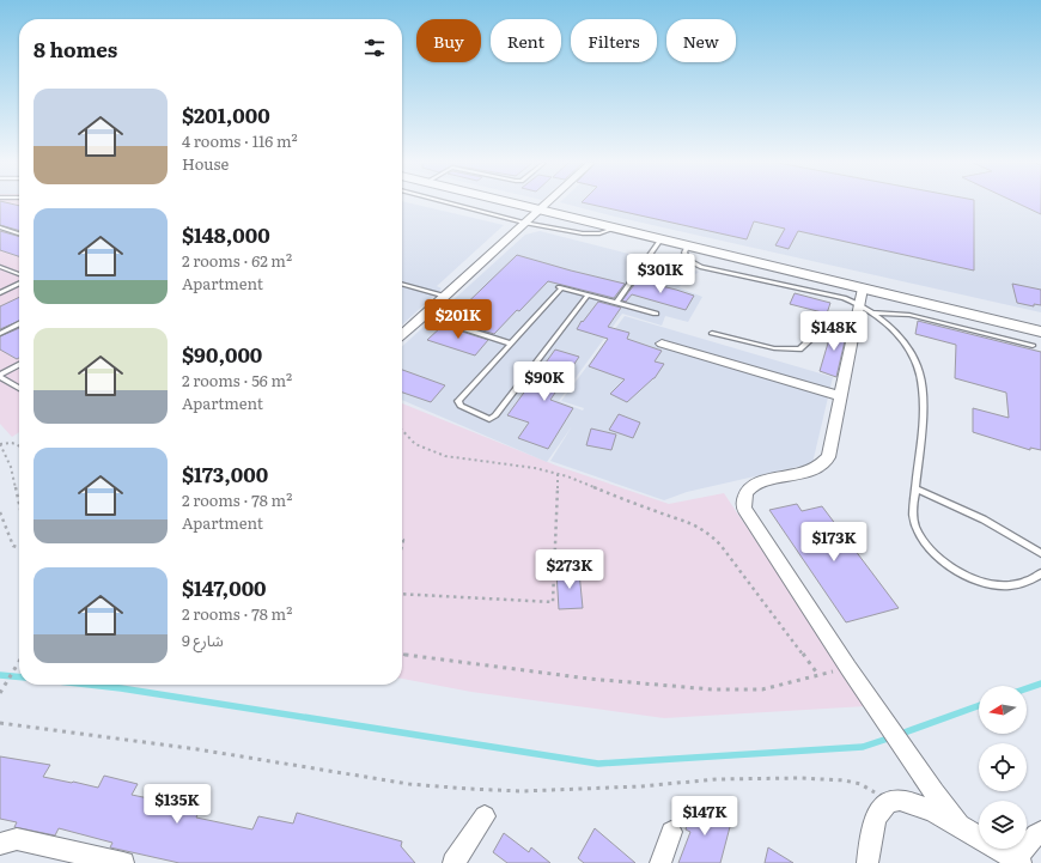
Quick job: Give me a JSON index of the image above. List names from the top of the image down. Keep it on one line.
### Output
{"north":"left","page":{"chip":["Buy","Rent","Filters","New"],"heading":"8 homes","list":[{"name":"$201,000","note":"4 rooms · 116 m² · House"},{"name":"$148,000","note":"2 rooms · 62 m² · Apartment"},{"name":"$90,000","note":"2 rooms · 56 m² · Apartment"},{"name":"$173,000","note":"2 rooms · 78 m² · Apartment"},{"name":"$147,000","note":"2 rooms · 78 m² · شارع 9"}],"price":["$301K","$201K","$148K","$90K","$173K","$273K","$135K","$147K"]}}
